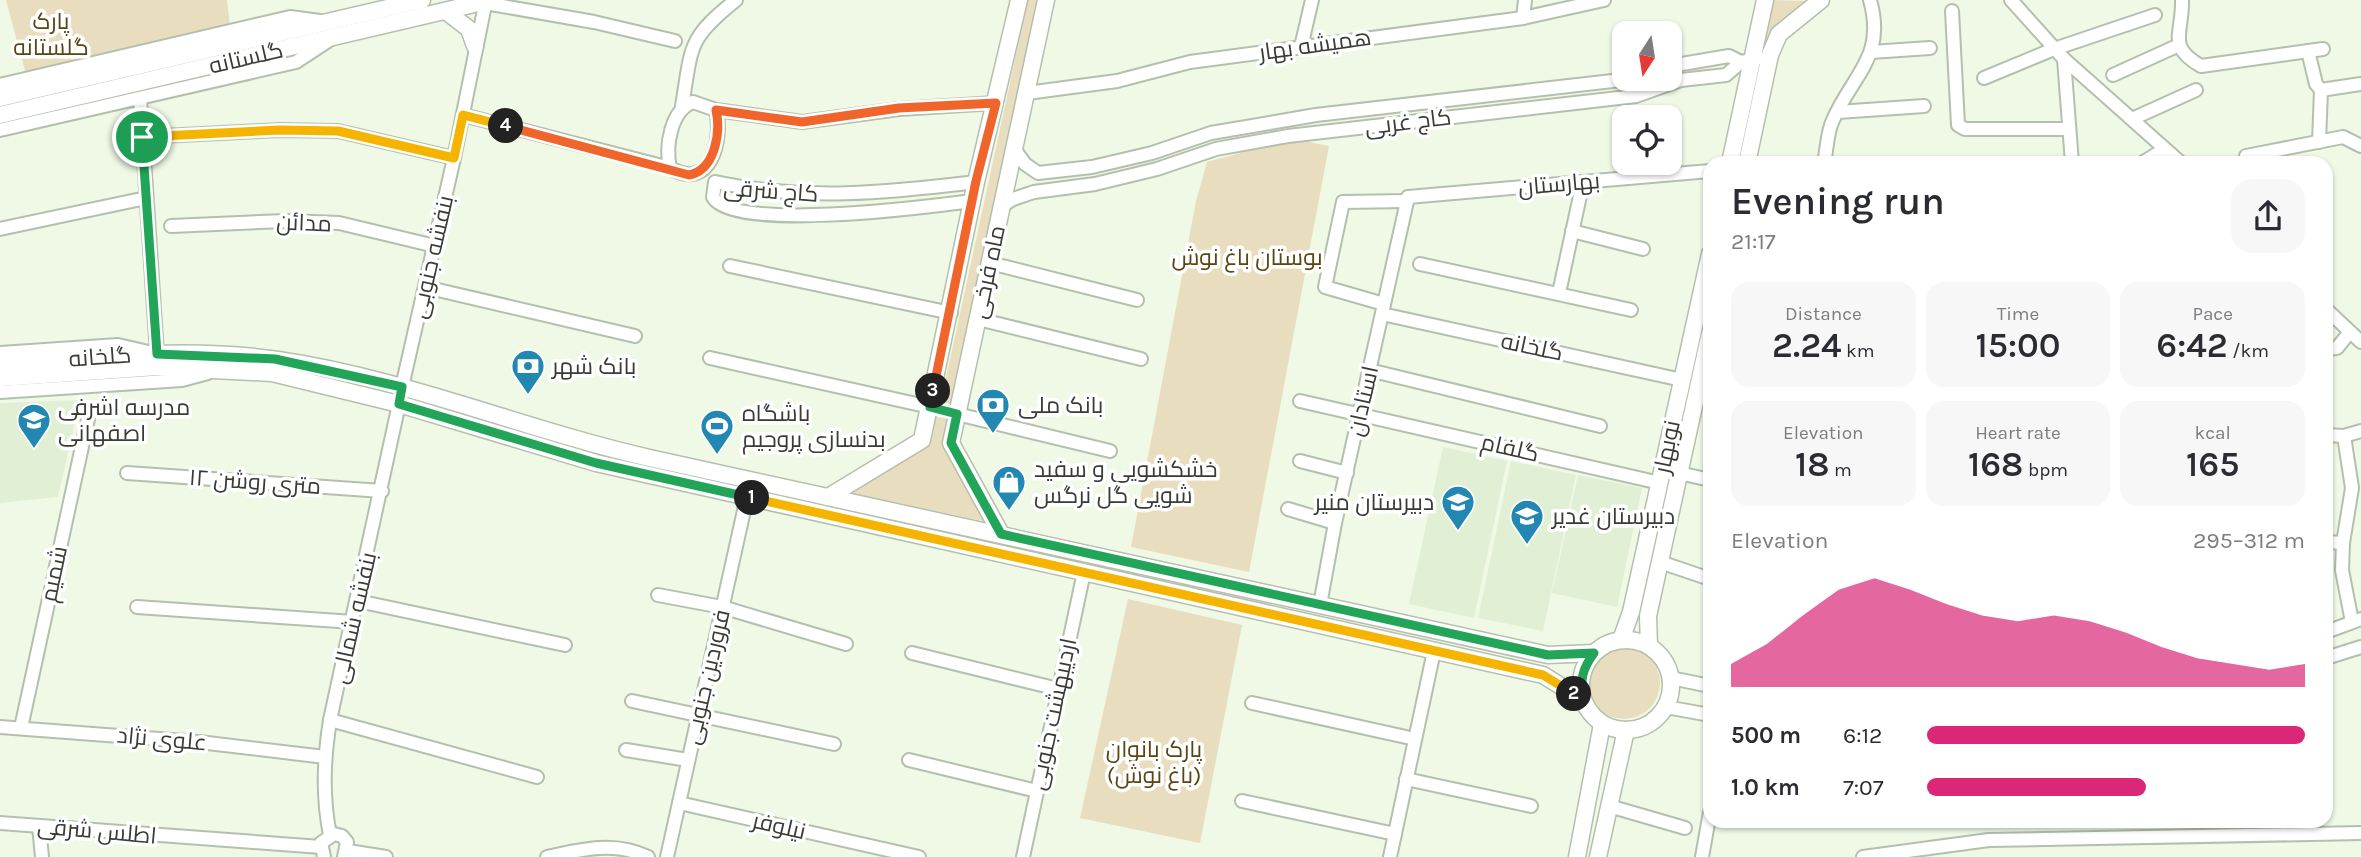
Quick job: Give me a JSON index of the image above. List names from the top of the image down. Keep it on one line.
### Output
{"streets":{"main road":["گلستانه","ماه فرخی","گلخانه","نوبهار"],"street":["همیشه بهار","کاج غربی","بهارستان","کاج شرقی","مدائن","بنفشه جنوبی","استادان","گلفام","۱۲ متری روشن","شمیم","بنفشه شمالی","فروردین جنوبی","اردیبهشت جنوبی","علوی نژاد","نیلوفر","اطلس شرقی"]},"crossings":[["همیشه بهار","ماه فرخی"],["گلستانه","بنفشه جنوبی"],["کاج غربی","ماه فرخی"],["بهارستان","گلخانه"],["بهارستان","استادان"],["کاج شرقی","ماه فرخی"],["مدائن","بنفشه جنوبی"],["بنفشه جنوبی","گلخانه"],["بنفشه جنوبی","بنفشه شمالی"],["ماه فرخی","گلخانه"],["گلخانه","استادان"],["گلخانه","نوبهار"],["گلخانه","بنفشه شمالی"],["گلخانه","فروردین جنوبی"],["گلخانه","اردیبهشت جنوبی"],["استادان","گلفام"],["نوبهار","گلفام"],["۱۲ متری روشن","بنفشه شمالی"],["شمیم","علوی نژاد"],["بنفشه شمالی","علوی نژاد"],["فروردین جنوبی","نیلوفر"]],"parks":["پارک گلستانه","بوستان باغ نوش","پارک بانوان (باغ نوش)"],"places":{"bank":["بانک شهر","بانک ملی"],"school or university":["مدرسه اشرفی اصفهانی","دبیرستان منیر","دبیرستان غدیر"],"sports":["باشگاه بدنسازی پروجیم"],"shop":["خشکشویی و سفید شویی گل نرگس"]},"north":"bottom","page":{"pins":["4","3","1","2"],"heading":["Evening run","21:17"],"stats":[["Distance","2.24 km"],["Time","15:00"],["Pace","6:42 /km"],["Elevation","18 m"],["Heart rate","168 bpm"],["kcal","165"]],"chart":["Elevation","295–312 m"],"list":[{"name":"500 m","note":"6:12"},{"name":"1.0 km","note":"7:07"}]}}
